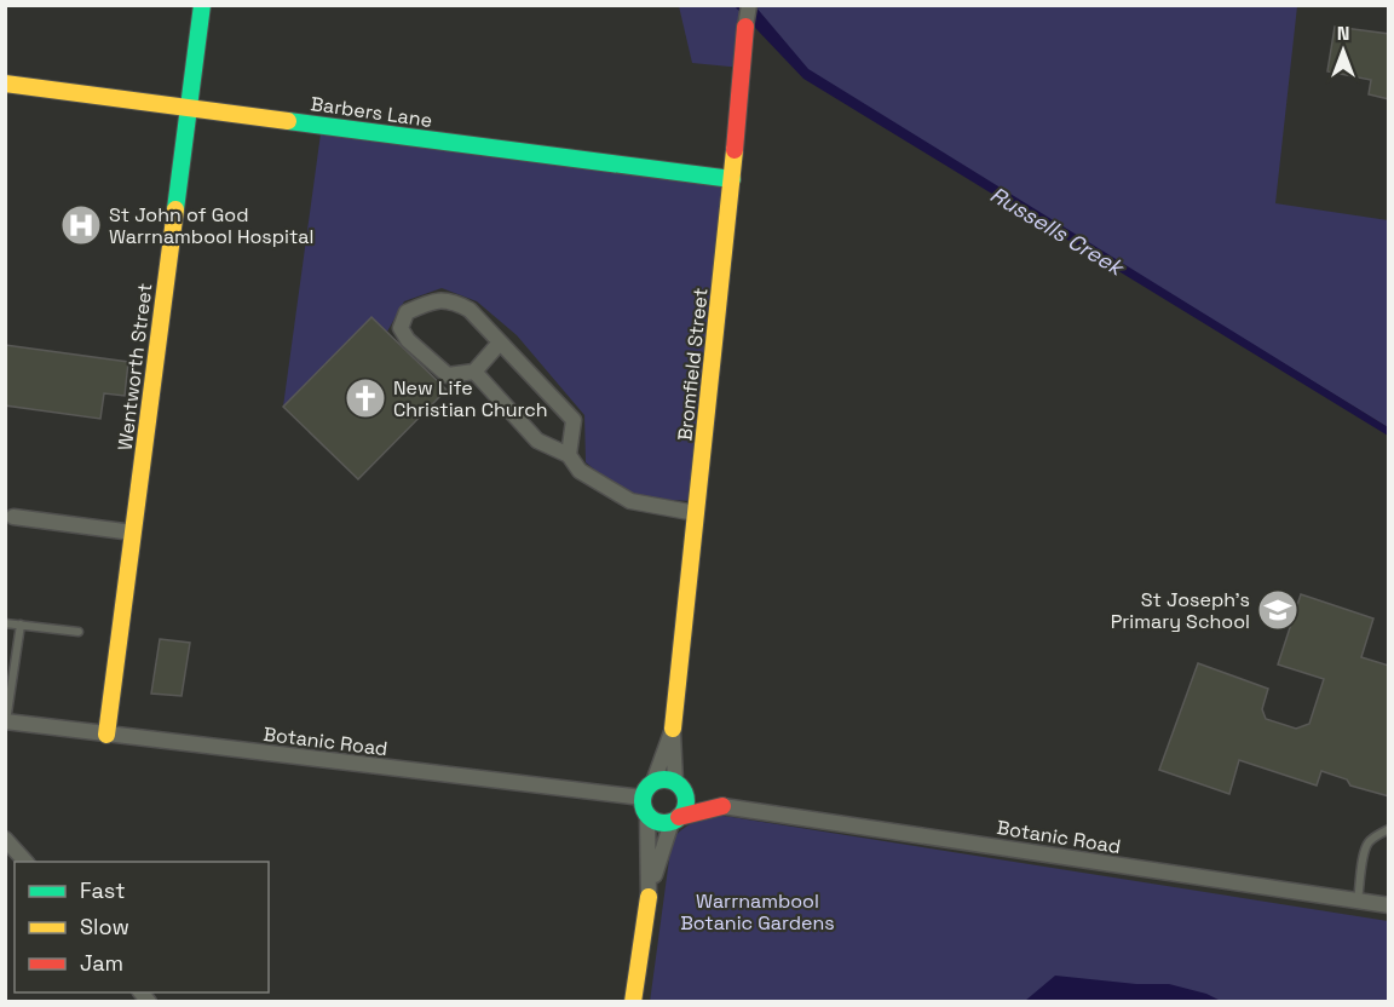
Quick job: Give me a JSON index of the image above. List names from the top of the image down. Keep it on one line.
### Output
{"streets":{"street":["Barbers Lane","Bromfield Street","Wentworth Street","Botanic Road"]},"crossings":[["Barbers Lane","Bromfield Street"],["Barbers Lane","Wentworth Street"],["Bromfield Street","Botanic Road"],["Wentworth Street","Botanic Road"]],"water":["Russells Creek"],"parks":["Warrnambool Botanic Gardens"],"places":{"hospital":["St John of God Warrnambool Hospital"],"church":["New Life Christian Church"],"school or university":["St Joseph's Primary School"]},"legend":["Fast","Slow","Jam"],"north":"top"}
